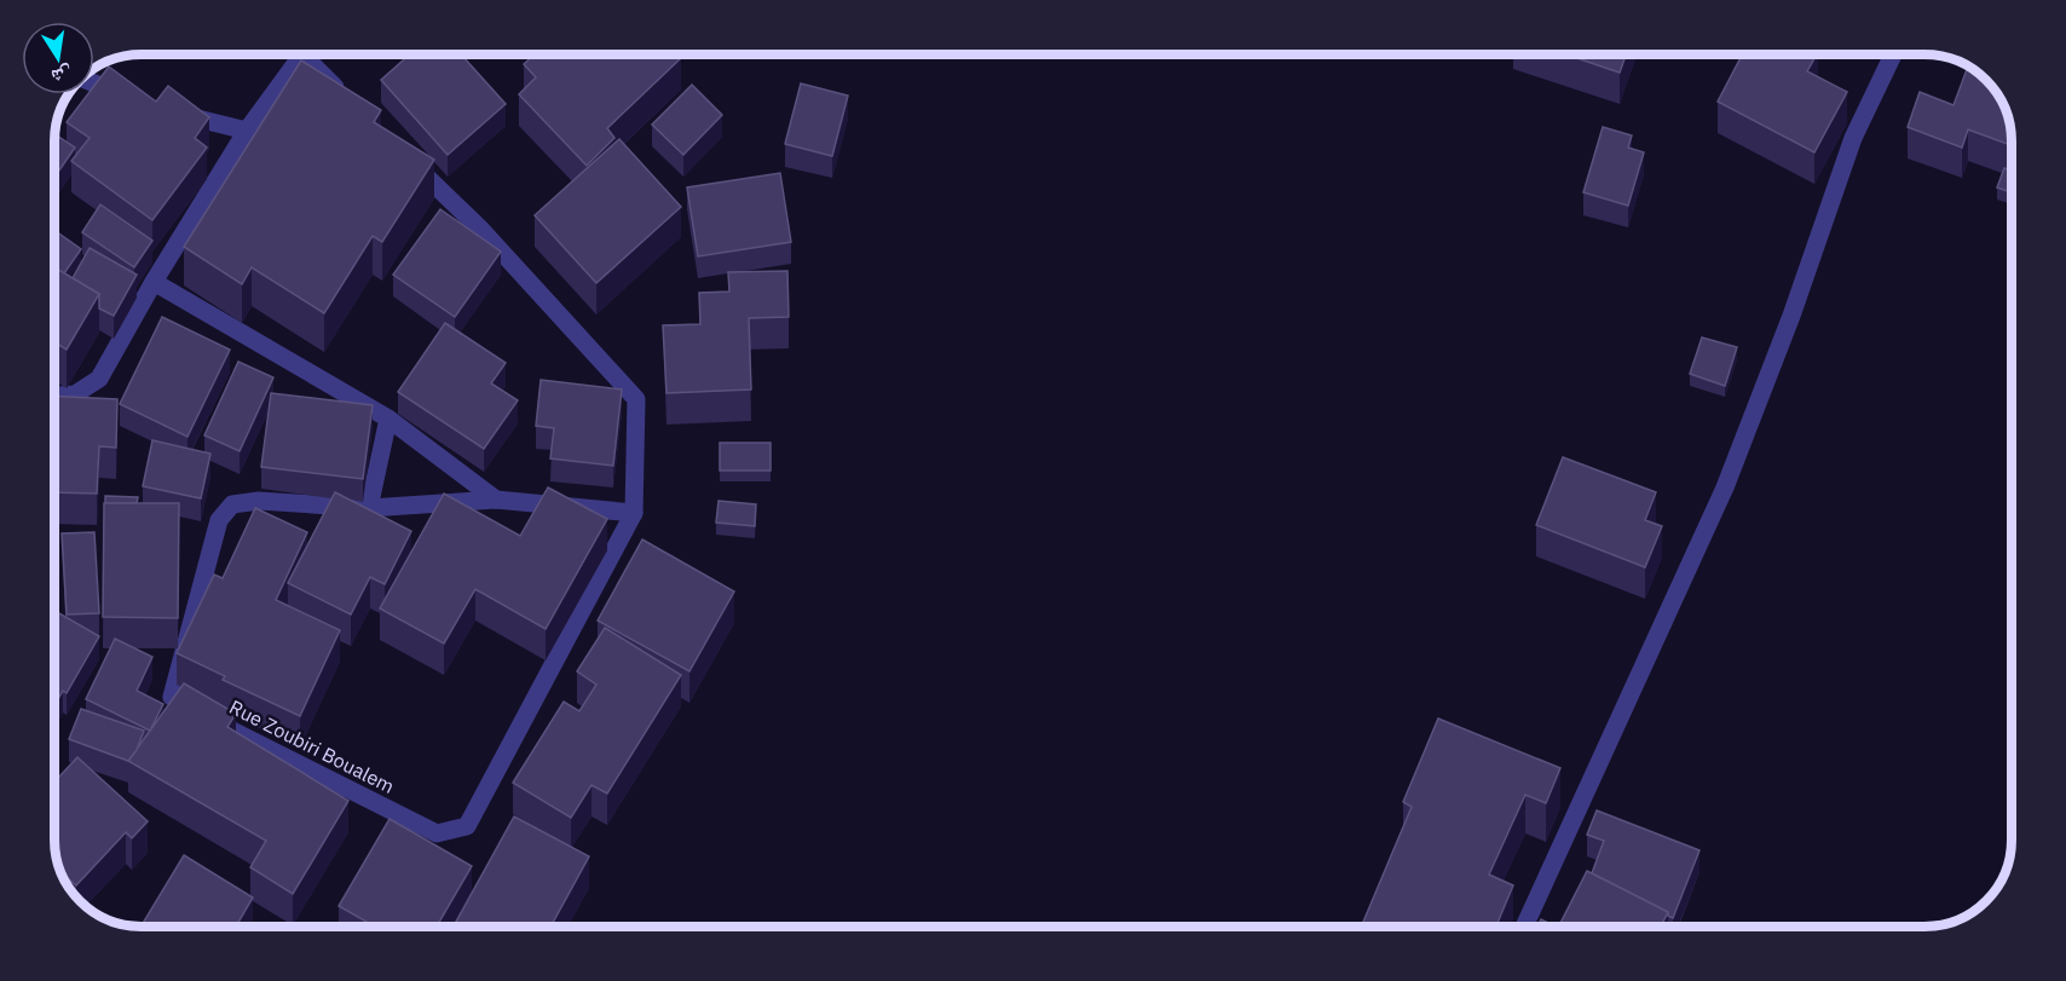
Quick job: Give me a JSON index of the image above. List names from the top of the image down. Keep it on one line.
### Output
{"streets":{"street":["Rue Zoubiri Boualem"]},"north":"bottom"}
